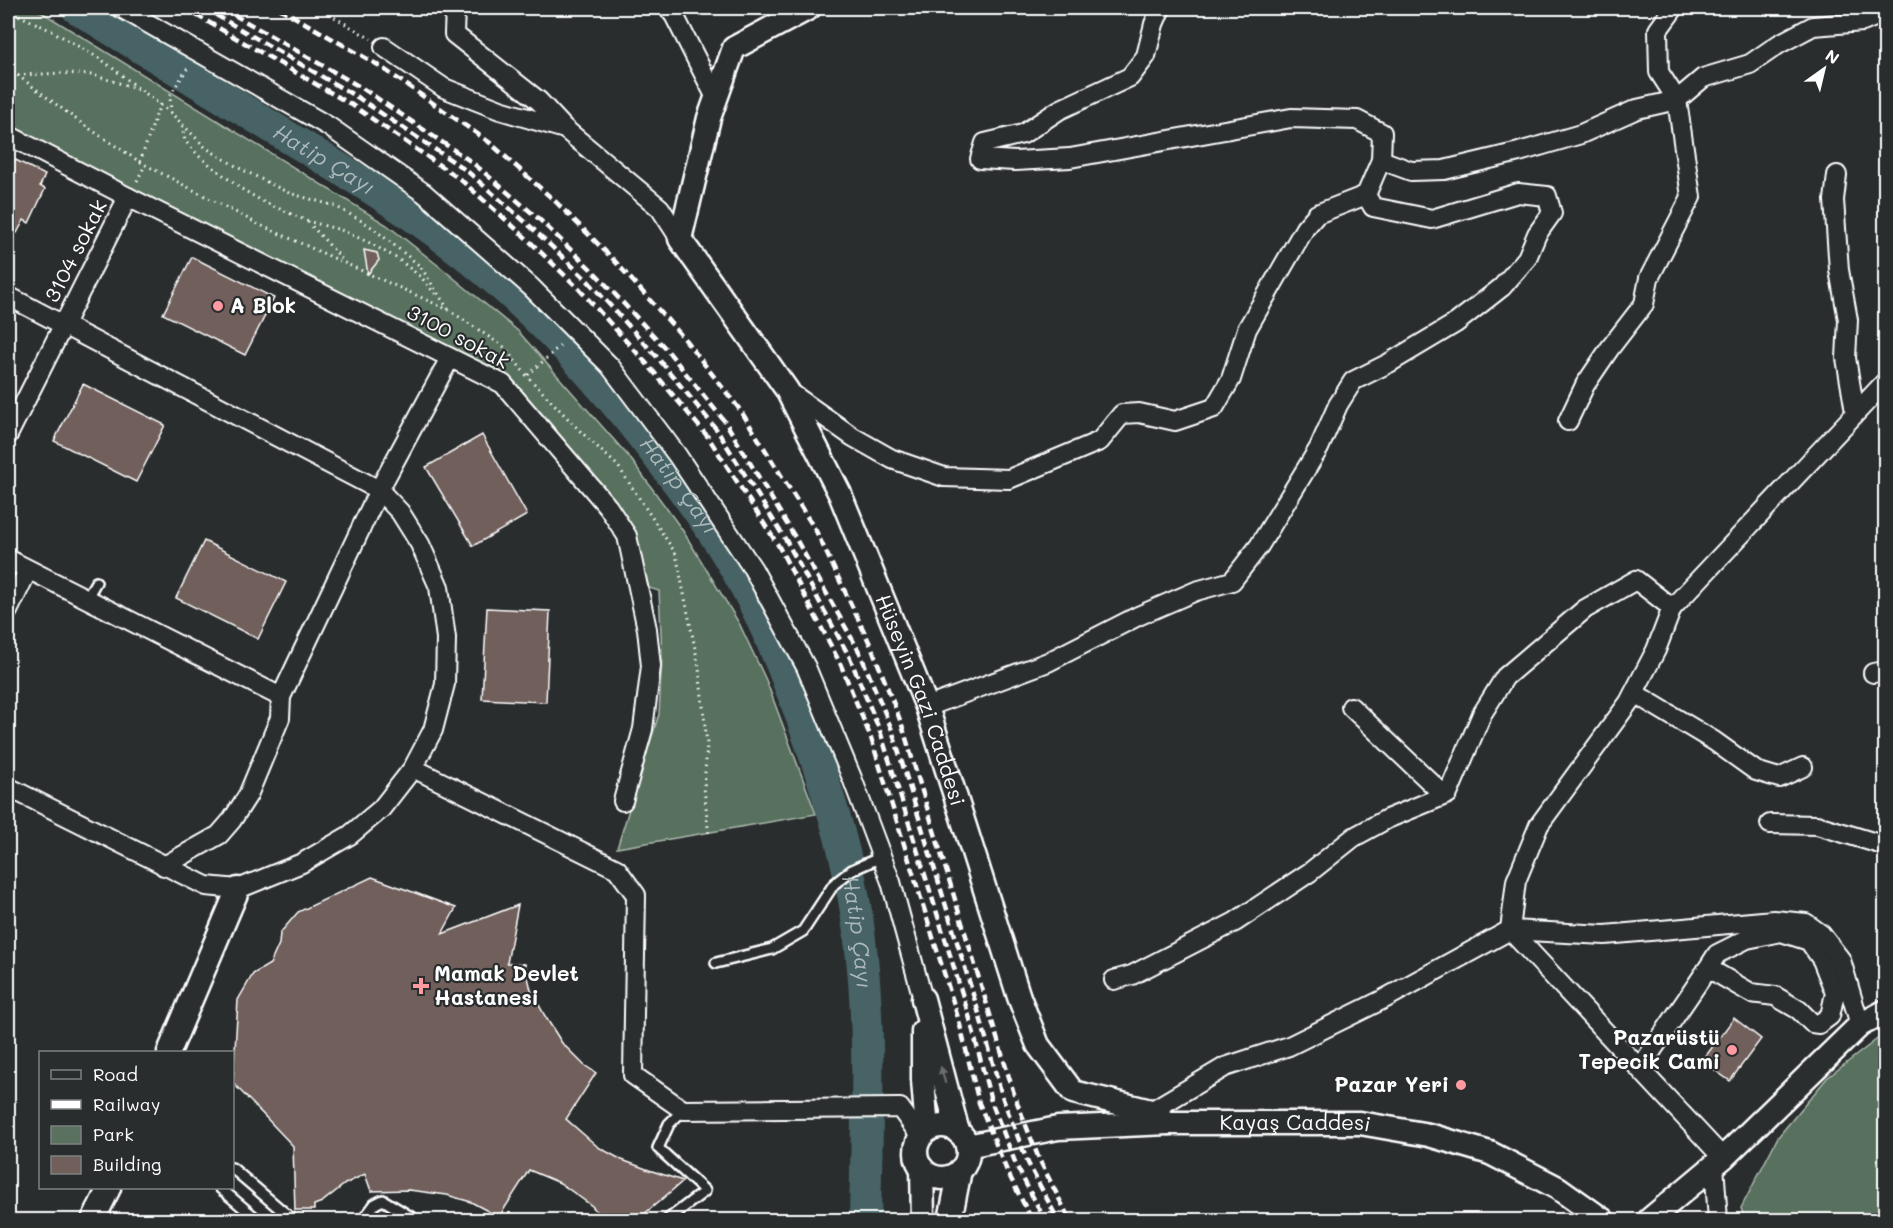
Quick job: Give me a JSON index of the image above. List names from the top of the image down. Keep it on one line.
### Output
{"streets":{"street":["3104 sokak","3100 sokak","Hüseyin Gazi Caddesi","Kayaş Caddesi"]},"crossings":[["3104 sokak","3100 sokak"],["Hüseyin Gazi Caddesi","Kayaş Caddesi"]],"water":["Hatip Çayı"],"places":{"other":["A Blok","Pazarüstü Tepecik Cami","Pazar Yeri"],"health":["Mamak Devlet Hastanesi"]},"legend":["Road","Railway","Park","Building"],"north":"top right"}
